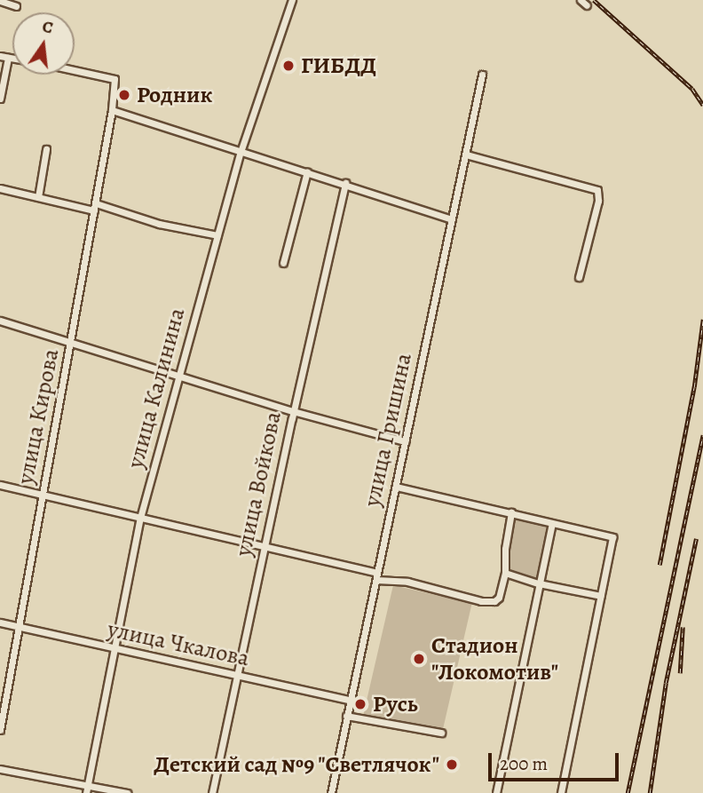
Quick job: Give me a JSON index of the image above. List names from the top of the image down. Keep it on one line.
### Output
{"streets":{"street":["улица Калинина","улица Кирова","улица Гришина","улица Войкова","улица Чкалова"]},"crossings":[["улица Калинина","улица Чкалова"],["улица Кирова","улица Чкалова"],["улица Гришина","улица Чкалова"],["улица Войкова","улица Чкалова"]],"places":["ГИБДД","Родник","Стадион \"Локомотив\"","Русь","Детский сад №9 \"Светлячок\""],"scale_bar":"200 m","north":"top"}
